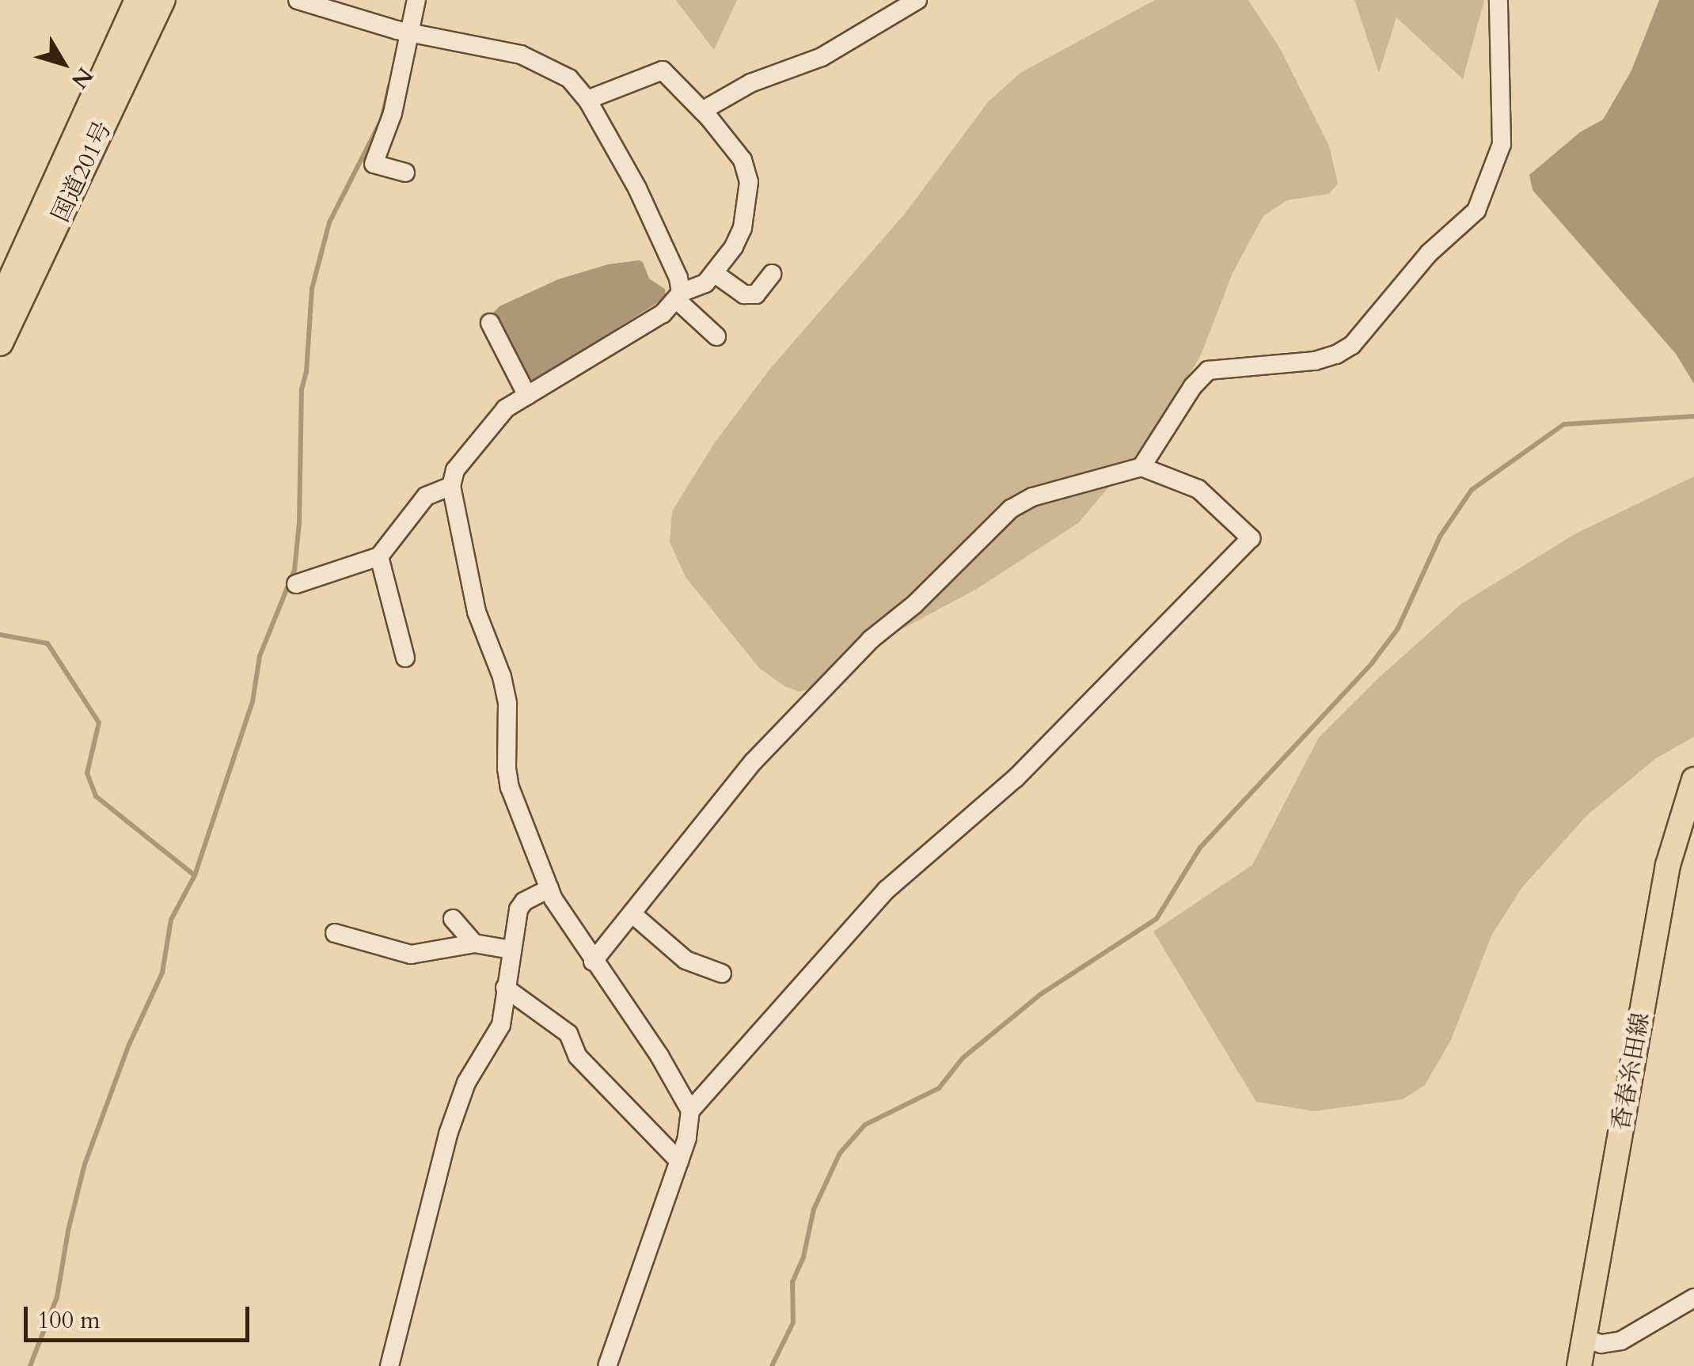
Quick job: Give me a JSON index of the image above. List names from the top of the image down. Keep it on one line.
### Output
{"streets":{"highway":["国道201号"],"main road":["香春糸田線"]},"scale_bar":"100 m","north":"bottom right"}
